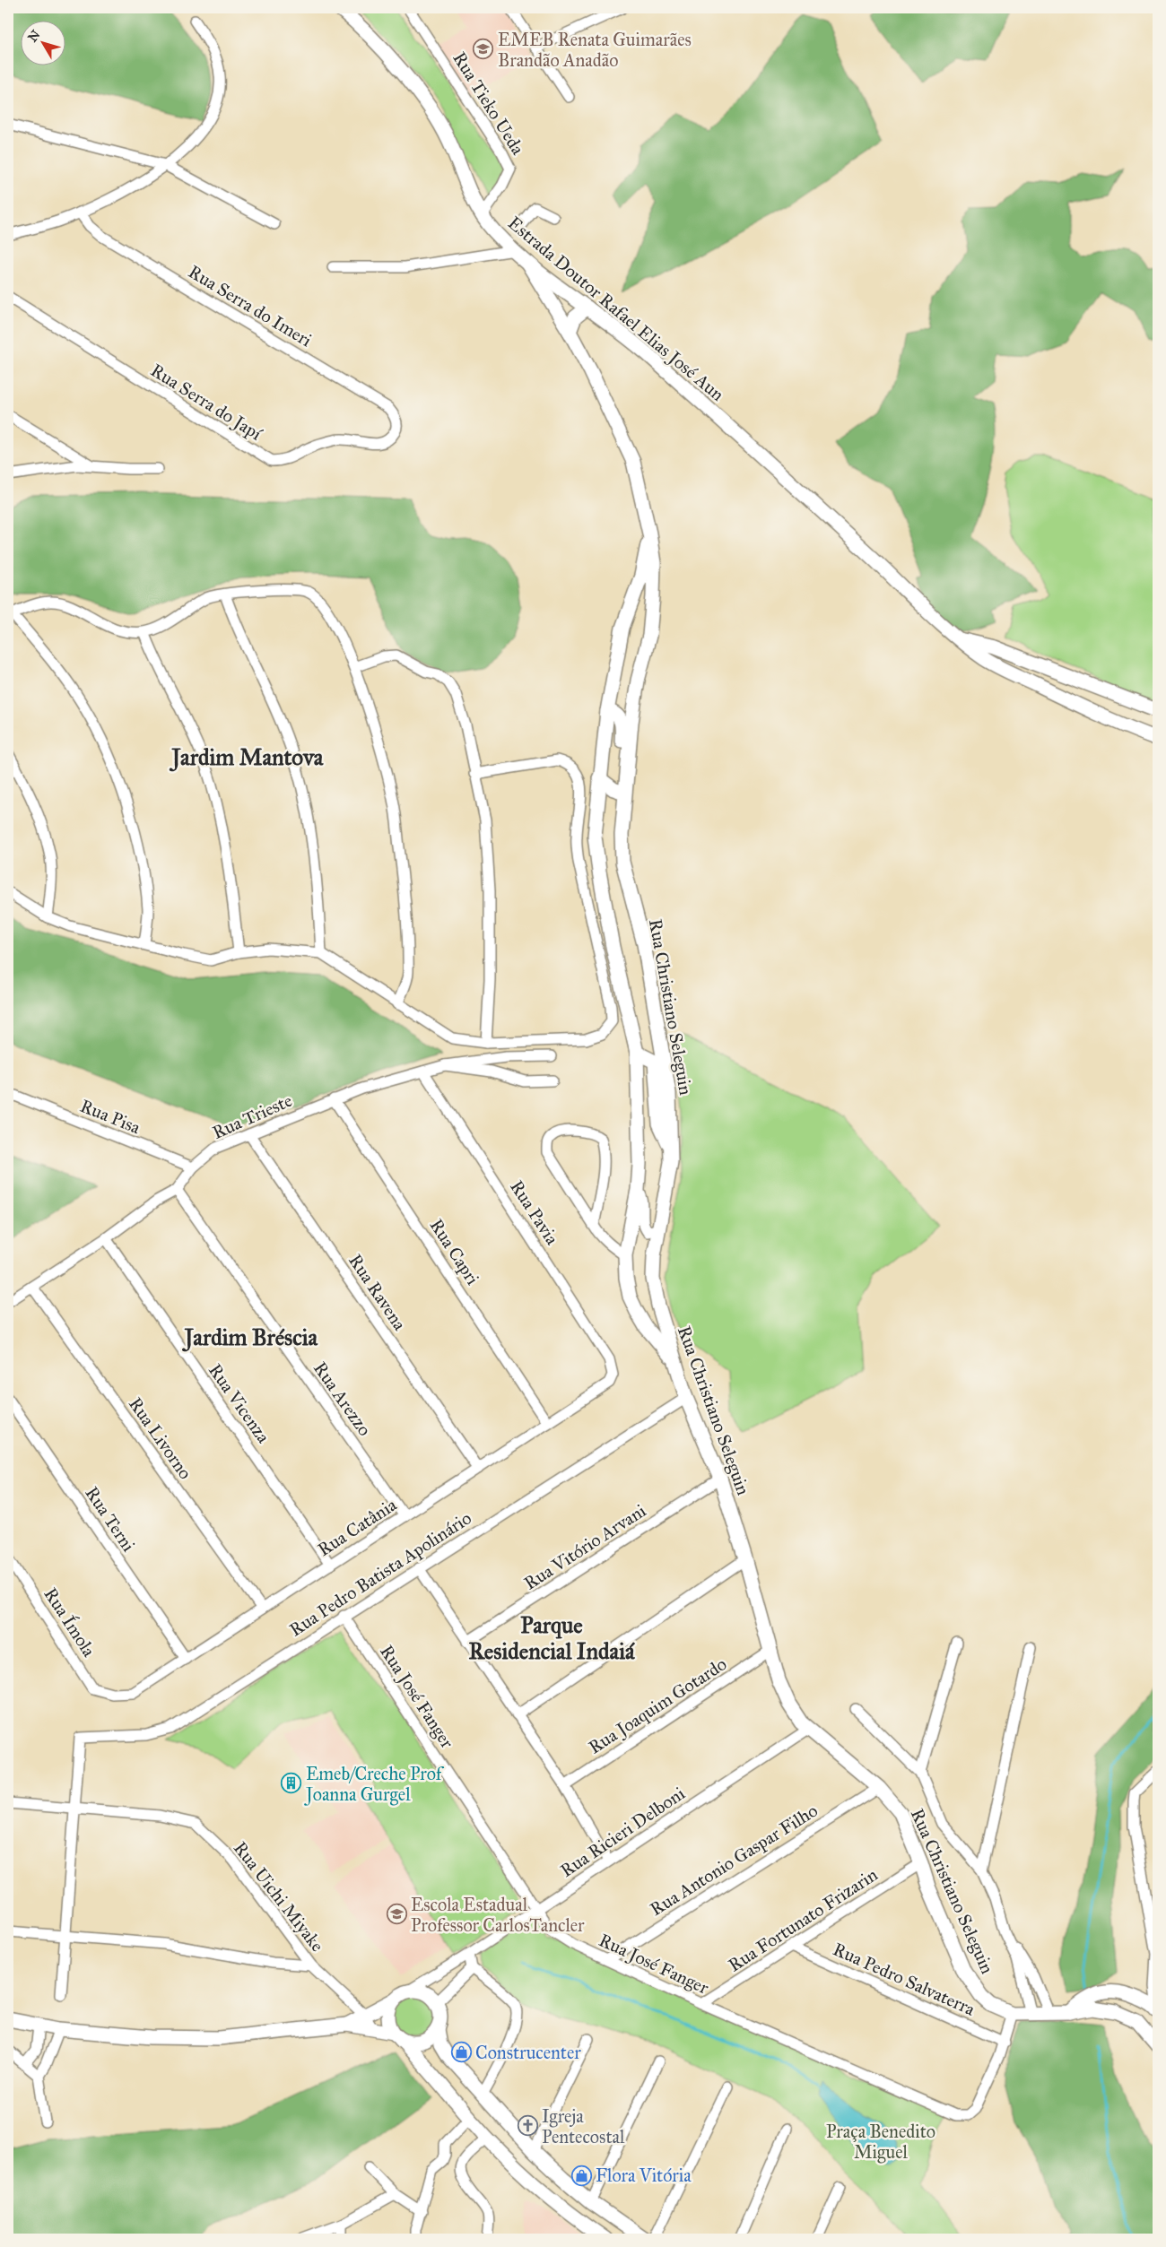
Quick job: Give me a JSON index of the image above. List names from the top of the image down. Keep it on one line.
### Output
{"streets":{"main road":["Estrada Doutor Rafael Elias José Aun","Rua Christiano Seleguin"],"street":["Rua Tieko Ueda","Rua Serra do Imeri","Rua Serra do Japí","Rua Pisa","Rua Trieste","Rua Pavia","Rua Capri","Rua Ravena","Rua Arezzo","Rua Vicenza","Rua Livorno","Rua Terni","Rua Catânia","Rua Vitório Arvani","Rua Pedro Batista Apolinário","Rua Ímola","Rua José Fanger","Rua Joaquim Gotardo","Rua Ricieri Delboni","Rua Antonio Gaspar Filho","Rua Uichi Miyake","Rua Fortunato Frizarin","Rua Pedro Salvaterra"]},"crossings":[["Rua Tieko Ueda","Estrada Doutor Rafael Elias José Aun"],["Rua Serra do Imeri","Rua Serra do Japí"],["Estrada Doutor Rafael Elias José Aun","Rua Christiano Seleguin"],["Rua Christiano Seleguin","Rua Vitório Arvani"],["Rua Christiano Seleguin","Rua Pedro Batista Apolinário"],["Rua Christiano Seleguin","Rua Joaquim Gotardo"],["Rua Christiano Seleguin","Rua Ricieri Delboni"],["Rua Christiano Seleguin","Rua Antonio Gaspar Filho"],["Rua Christiano Seleguin","Rua Fortunato Frizarin"],["Rua Pisa","Rua Trieste"],["Rua Trieste","Rua Pavia"],["Rua Trieste","Rua Capri"],["Rua Trieste","Rua Ravena"],["Rua Trieste","Rua Arezzo"],["Rua Trieste","Rua Vicenza"],["Rua Trieste","Rua Livorno"],["Rua Pavia","Rua Catânia"],["Rua Capri","Rua Catânia"],["Rua Ravena","Rua Catânia"],["Rua Arezzo","Rua Catânia"],["Rua Vicenza","Rua Catânia"],["Rua Livorno","Rua Catânia"],["Rua Terni","Rua Catânia"],["Rua Catânia","Rua Ímola"],["Rua Pedro Batista Apolinário","Rua José Fanger"],["Rua Pedro Batista Apolinário","Rua Uichi Miyake"],["Rua José Fanger","Rua Ricieri Delboni"],["Rua José Fanger","Rua Antonio Gaspar Filho"],["Rua José Fanger","Rua Fortunato Frizarin"],["Rua José Fanger","Rua Pedro Salvaterra"],["Rua Fortunato Frizarin","Rua Pedro Salvaterra"]],"districts":["Jardim Mantova","Jardim Bréscia","Parque Residencial Indaiá"],"parks":["Praça Benedito Miguel"],"places":{"school or university":["EMEB Renata Guimarães Brandão Anadão","Escola Estadual Professor CarlosTancler"],"building":["Emeb/Creche Prof Joanna Gurgel"],"shop":["Construcenter","Flora Vitória"],"church":["Igreja Pentecostal"]},"north":"top left"}
